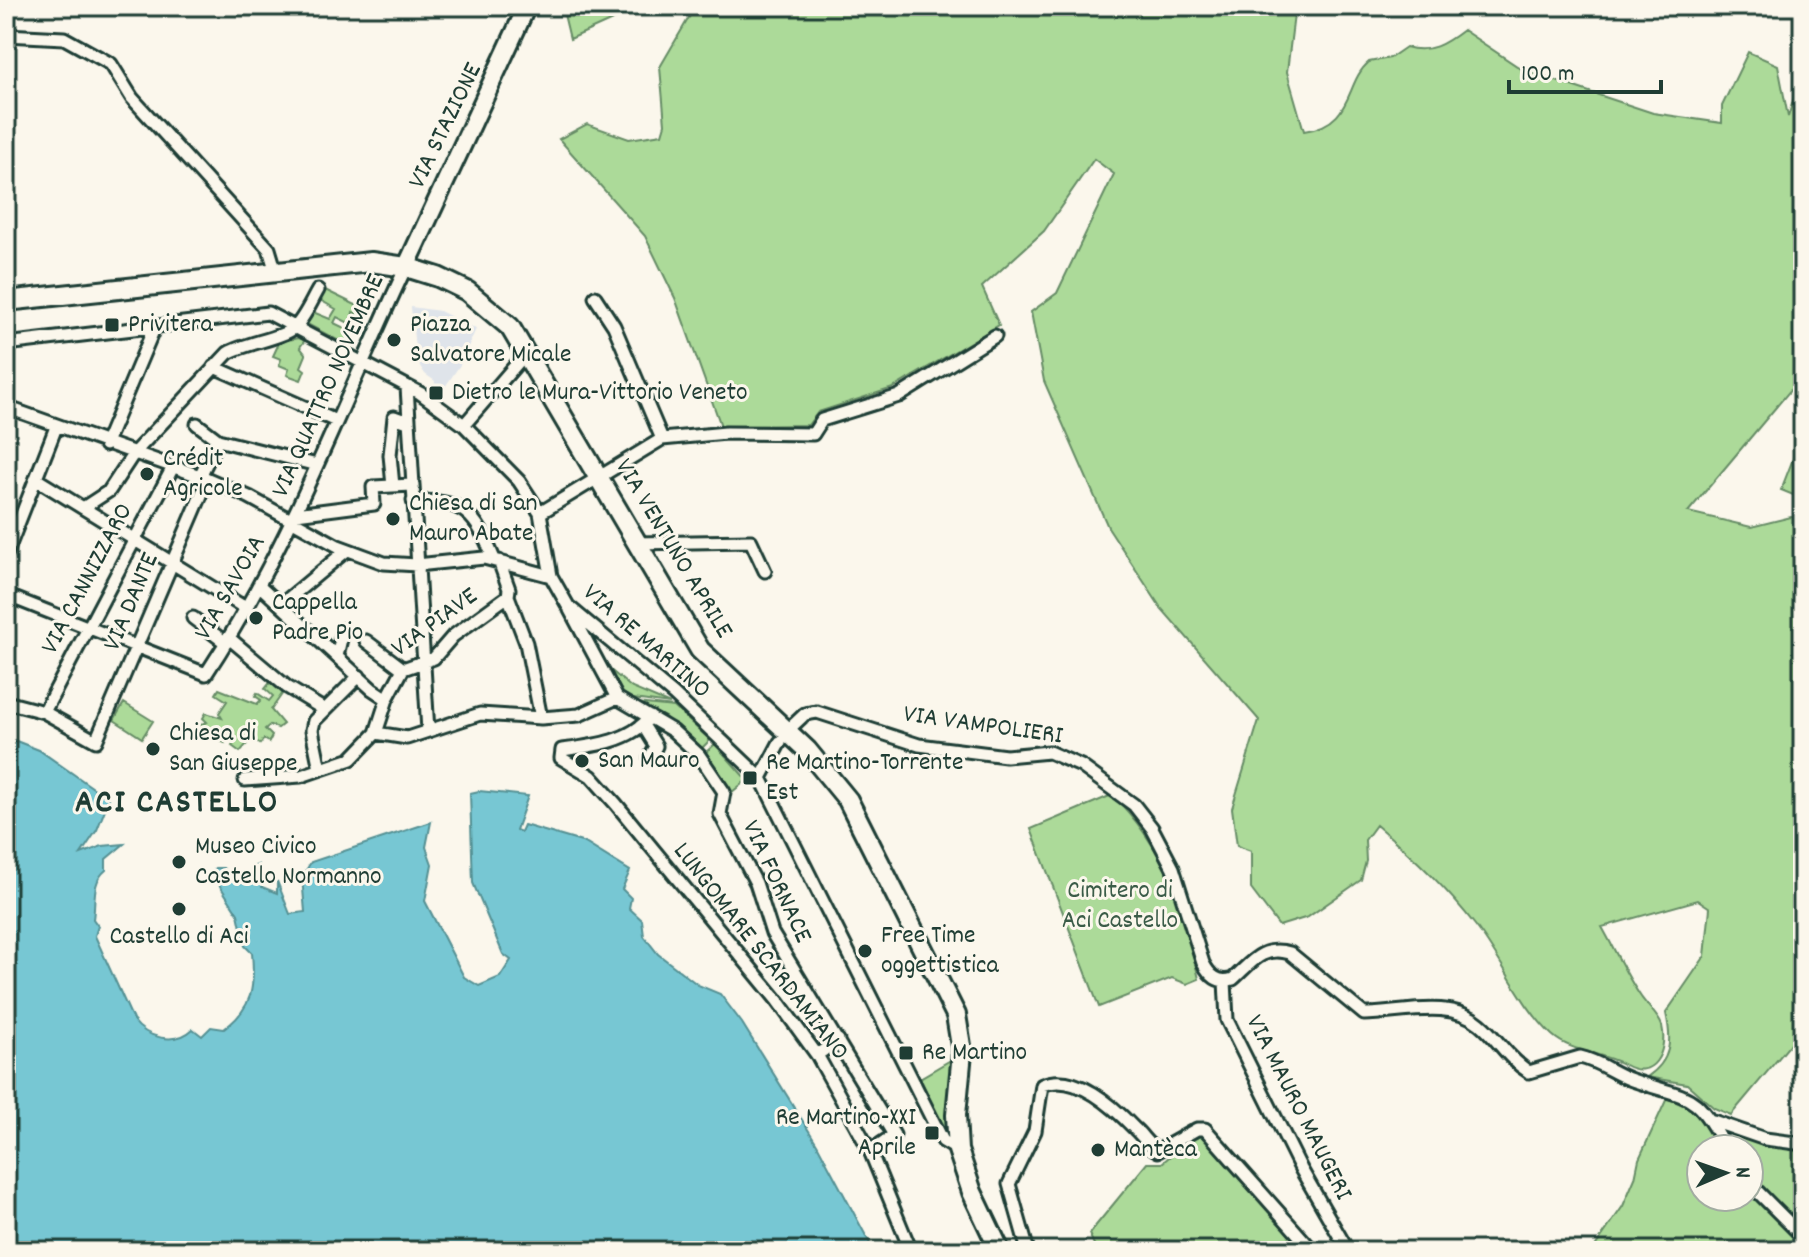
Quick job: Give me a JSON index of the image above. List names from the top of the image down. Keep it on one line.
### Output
{"streets":{"main road":["VIA STAZIONE","VIA VENTUNO APRILE"],"street":["VIA QUATTRO NOVEMBRE","VIA CANNIZZARO","VIA SAVOIA","VIA DANTE","VIA PIAVE","VIA RE MARTINO","VIA VAMPOLIERI","VIA FORNACE","LUNGOMARE SCARDAMIANO","VIA MAURO MAUGERI"]},"crossings":[["VIA STAZIONE","VIA QUATTRO NOVEMBRE"],["VIA STAZIONE","VIA VENTUNO APRILE"],["VIA QUATTRO NOVEMBRE","VIA VENTUNO APRILE"],["VIA QUATTRO NOVEMBRE","VIA SAVOIA"],["VIA QUATTRO NOVEMBRE","VIA RE MARTINO"],["VIA VENTUNO APRILE","VIA RE MARTINO"],["VIA VENTUNO APRILE","VIA VAMPOLIERI"],["VIA CANNIZZARO","VIA DANTE"],["VIA CANNIZZARO","VIA RE MARTINO"],["VIA SAVOIA","VIA DANTE"],["VIA SAVOIA","VIA RE MARTINO"],["VIA DANTE","VIA RE MARTINO"],["VIA VAMPOLIERI","VIA MAURO MAUGERI"],["VIA FORNACE","LUNGOMARE SCARDAMIANO"]],"districts":["ACI CASTELLO"],"parks":["Cimitero di Aci Castello"],"places":{"transit":["Privitera","Dietro le Mura-Vittorio Veneto","Re Martino-Torrente Est","Re Martino","Re Martino-XXI Aprile"],"other":["Piazza Salvatore Micale","Crédit Agricole","Chiesa di San Mauro Abate","Cappella Padre Pio","Chiesa di San Giuseppe","San Mauro","Museo Civico Castello Normanno","Castello di Aci","Free Time oggettistica","Mantèca"]},"scale_bar":"100 m","north":"right"}
